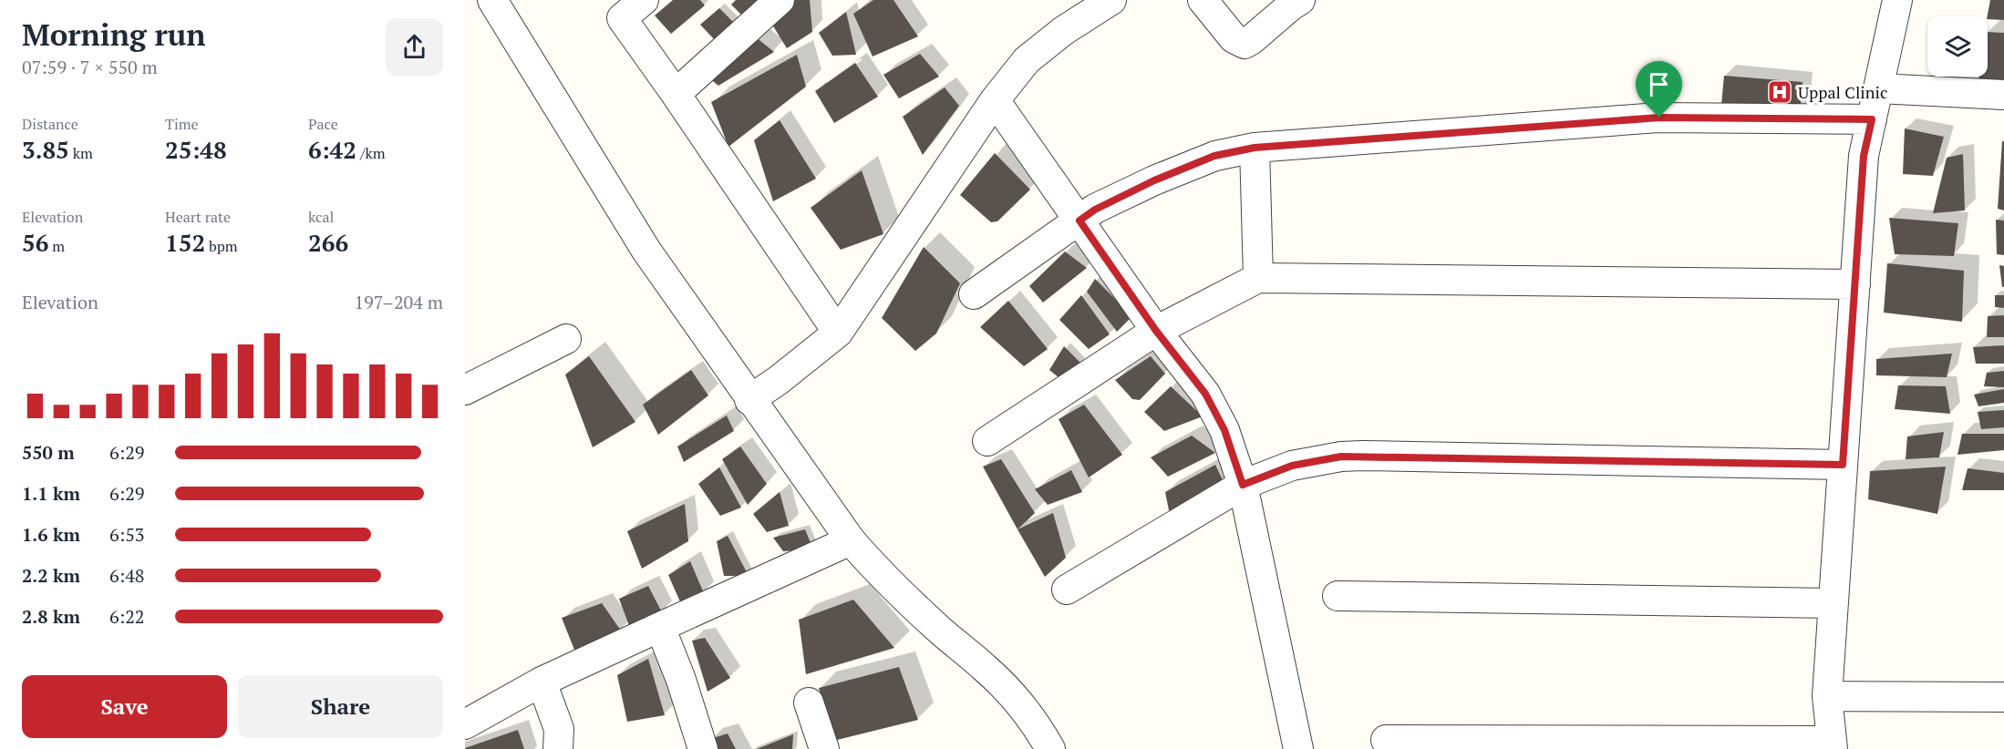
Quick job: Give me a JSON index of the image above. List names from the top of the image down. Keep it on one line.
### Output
{"places":{"hospital":["Uppal Clinic"]},"page":{"heading":["Morning run","07:59 · 7 × 550 m"],"stats":[["Distance","3.85 km"],["Time","25:48"],["Pace","6:42 /km"],["Elevation","56 m"],["Heart rate","152 bpm"],["kcal","266"]],"chart":["Elevation","197–204 m"],"list":[{"name":"550 m","note":"6:29"},{"name":"1.1 km","note":"6:29"},{"name":"1.6 km","note":"6:53"},{"name":"2.2 km","note":"6:48"},{"name":"2.8 km","note":"6:22"}],"buttons":["Save","Share"]}}
